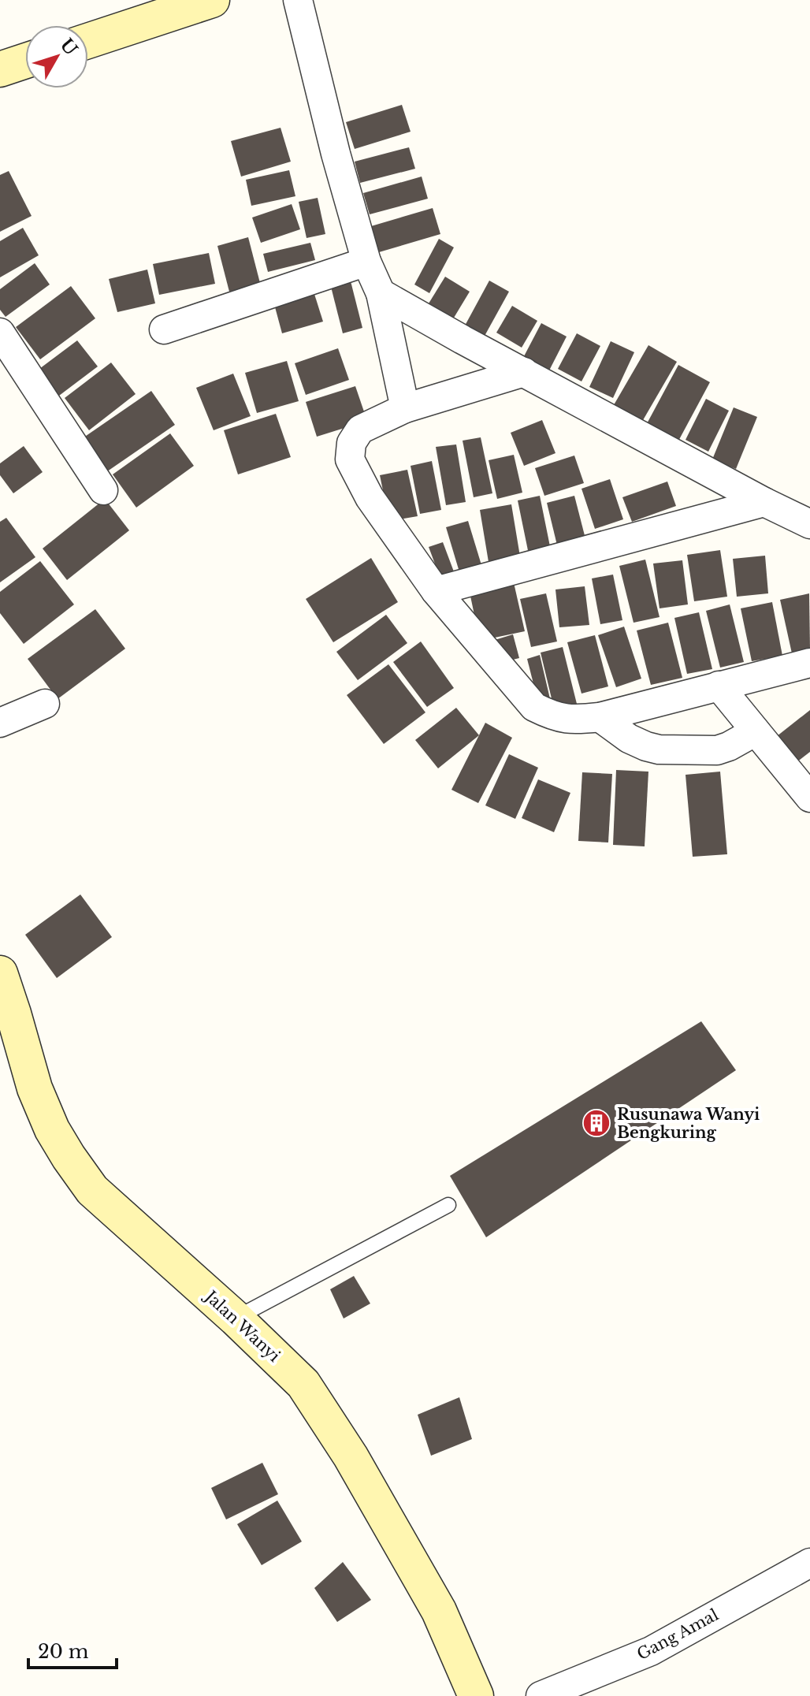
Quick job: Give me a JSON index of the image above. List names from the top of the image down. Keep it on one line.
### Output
{"streets":{"street":["Jalan Wanyi","Gang Amal"]},"places":{"building":["Rusunawa Wanyi Bengkuring"]},"scale_bar":"20 m","north":"top right"}
